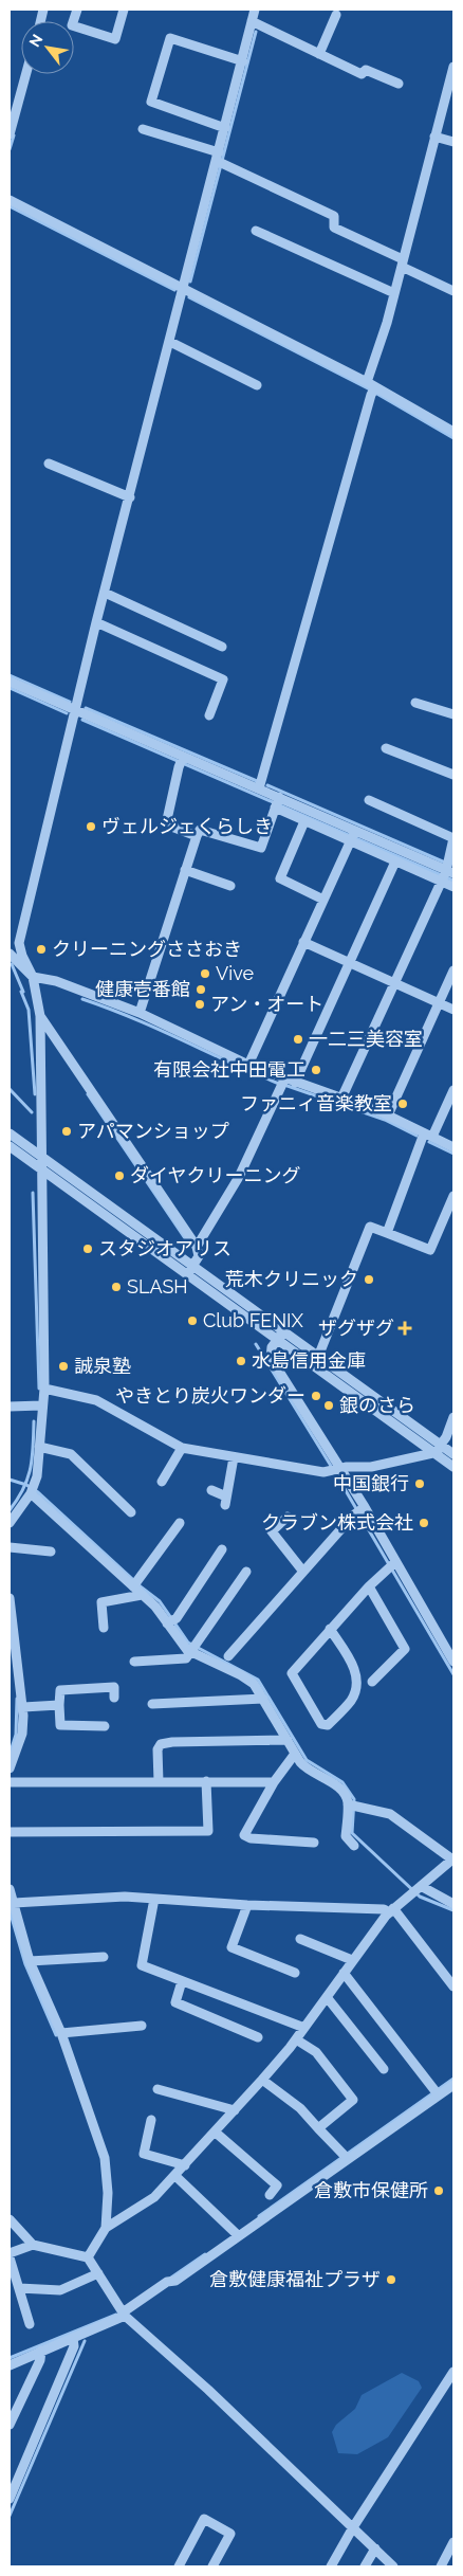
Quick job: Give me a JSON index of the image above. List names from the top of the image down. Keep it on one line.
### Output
{"places":{"other":["ヴェルジェくらしき","クリーニングささおき","Vive","健康壱番館","アン・オート","一二三美容室","有限会社中田電工","ファニィ音楽教室","アパマンショップ","ダイヤクリーニング","スタジオアリス","荒木クリニック","SLASH","Club FENIX","水島信用金庫","誠泉塾","やきとり炭火ワンダー","銀のさら","中国銀行","クラブン株式会社","倉敷市保健所","倉敷健康福祉プラザ"],"health":["ザグザグ"]},"north":"top left"}
